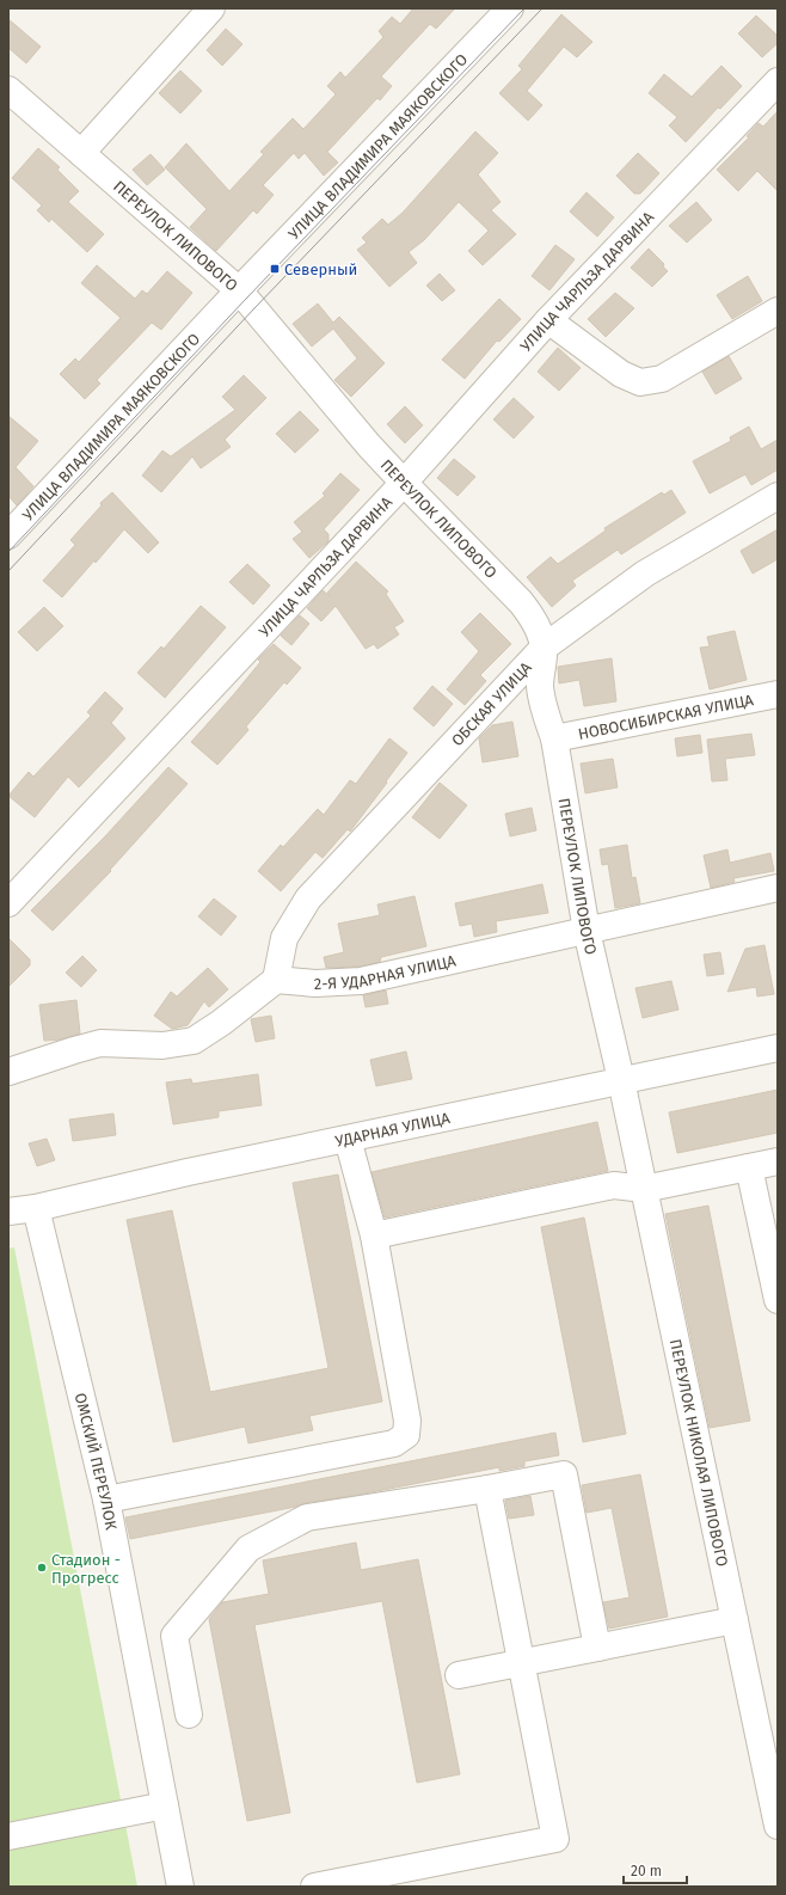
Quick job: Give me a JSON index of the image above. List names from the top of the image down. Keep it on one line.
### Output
{"streets":{"street":["УЛИЦА ВЛАДИМИРА МАЯКОВСКОГО","ПЕРЕУЛОК ЛИПОВОГО","УЛИЦА ЧАРЛЬЗА ДАРВИНА","ОБСКАЯ УЛИЦА","НОВОСИБИРСКАЯ УЛИЦА","2-Я УДАРНАЯ УЛИЦА","УДАРНАЯ УЛИЦА","ПЕРЕУЛОК НИКОЛАЯ ЛИПОВОГО","ОМСКИЙ ПЕРЕУЛОК"]},"crossings":[["УЛИЦА ВЛАДИМИРА МАЯКОВСКОГО","ПЕРЕУЛОК ЛИПОВОГО"],["ПЕРЕУЛОК ЛИПОВОГО","УЛИЦА ЧАРЛЬЗА ДАРВИНА"],["ПЕРЕУЛОК ЛИПОВОГО","ОБСКАЯ УЛИЦА"],["ПЕРЕУЛОК ЛИПОВОГО","НОВОСИБИРСКАЯ УЛИЦА"],["ПЕРЕУЛОК ЛИПОВОГО","2-Я УДАРНАЯ УЛИЦА"],["ПЕРЕУЛОК ЛИПОВОГО","УДАРНАЯ УЛИЦА"],["ПЕРЕУЛОК ЛИПОВОГО","ПЕРЕУЛОК НИКОЛАЯ ЛИПОВОГО"],["ОБСКАЯ УЛИЦА","2-Я УДАРНАЯ УЛИЦА"],["УДАРНАЯ УЛИЦА","ПЕРЕУЛОК НИКОЛАЯ ЛИПОВОГО"],["УДАРНАЯ УЛИЦА","ОМСКИЙ ПЕРЕУЛОК"]],"places":{"transit":["Северный"],"other":["Стадион - Прогресс"]},"scale_bar":"20 m"}
